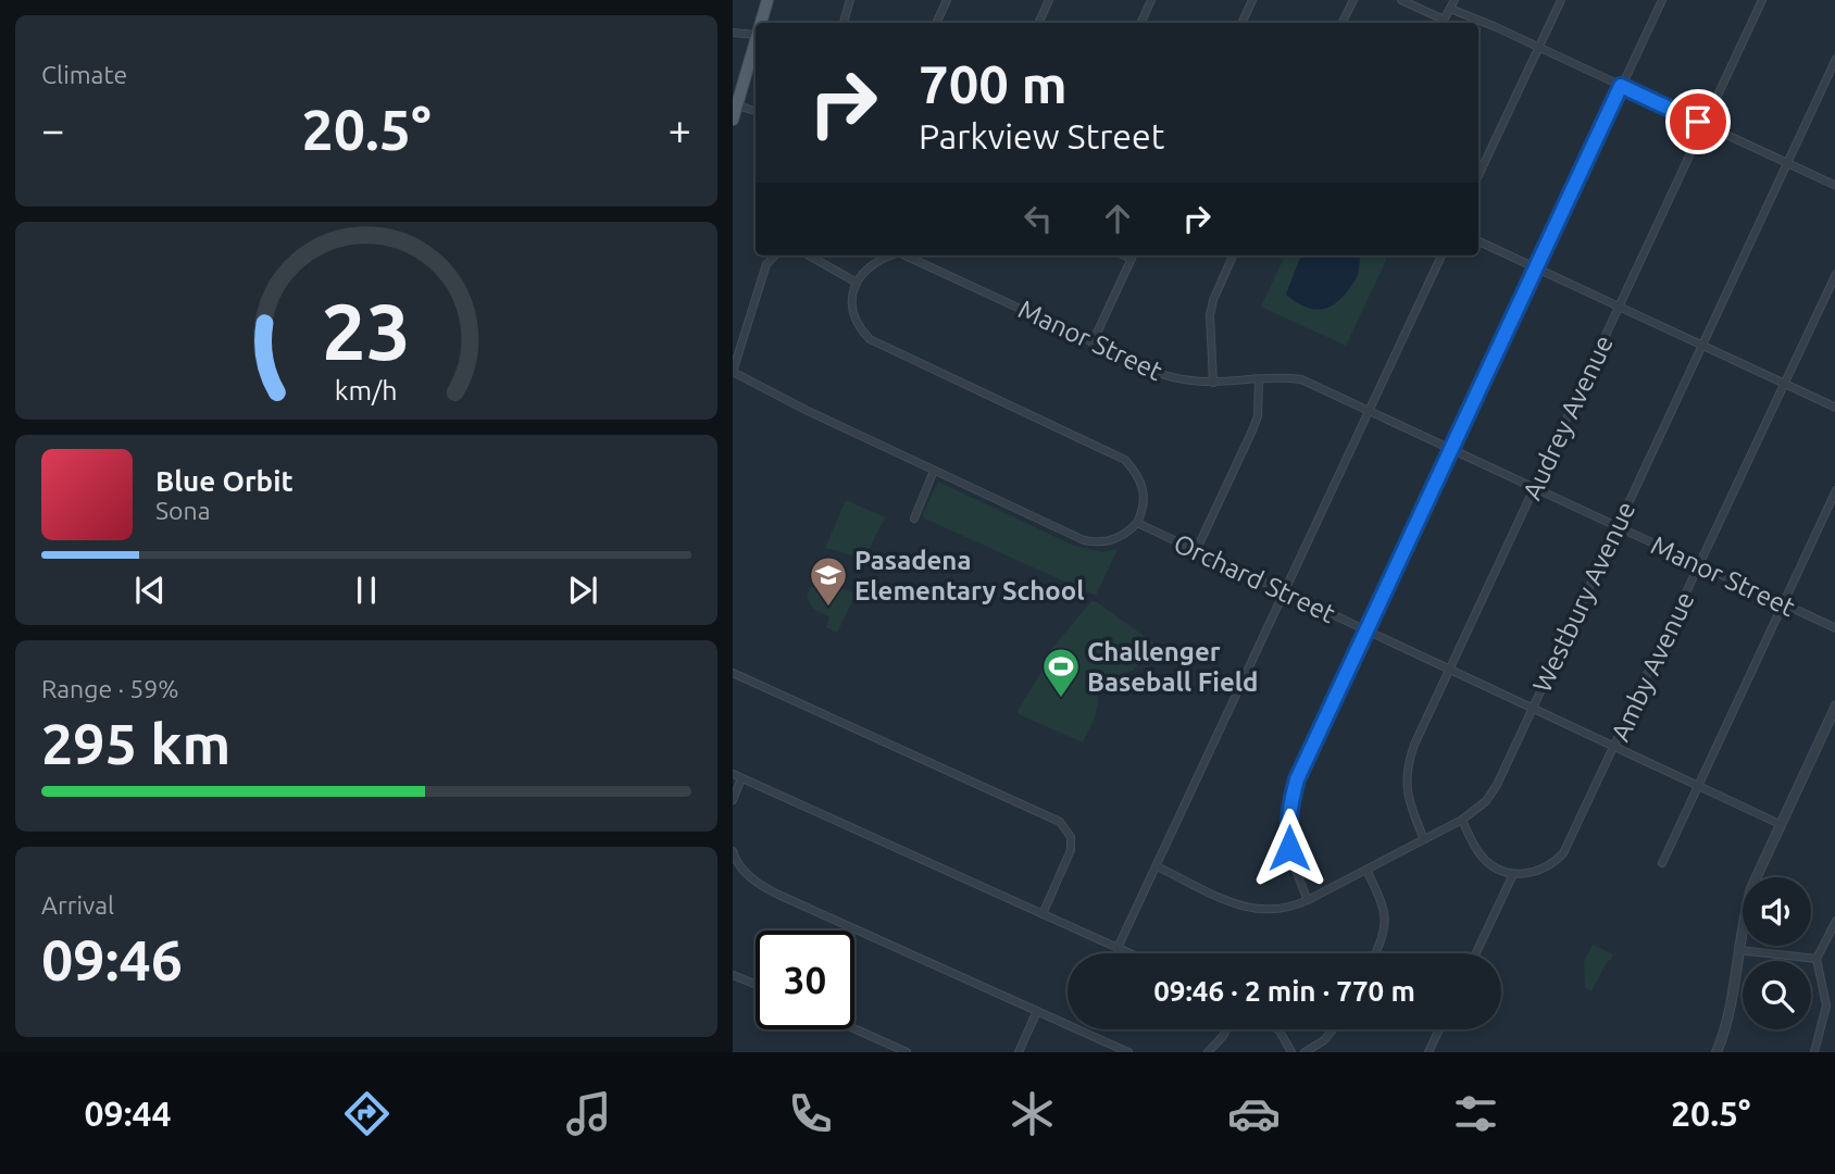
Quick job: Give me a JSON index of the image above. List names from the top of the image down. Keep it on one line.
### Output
{"streets":{"street":["Manor Street","Audrey Avenue","Orchard Street","Westbury Avenue","Amby Avenue"]},"crossings":[["Manor Street","Audrey Avenue"],["Manor Street","Westbury Avenue"],["Manor Street","Amby Avenue"],["Audrey Avenue","Orchard Street"],["Audrey Avenue","Westbury Avenue"],["Orchard Street","Westbury Avenue"],["Orchard Street","Amby Avenue"]],"places":{"school or university":["Pasadena Elementary School"],"sports":["Challenger Baseball Field"]},"page":{"tile":["Climate",["Range · 59%","295 km"],["Arrival","09:46"]],"turn":["700 m","Parkview Street"],"heat":["−","20.5°","+"],"song":["Blue Orbit","Sona"],"limit":"30","trip":"09:46 · 2 min · 770 m","tabs":["09:44","20.5°"],"gauge":["23","km/h"]}}
